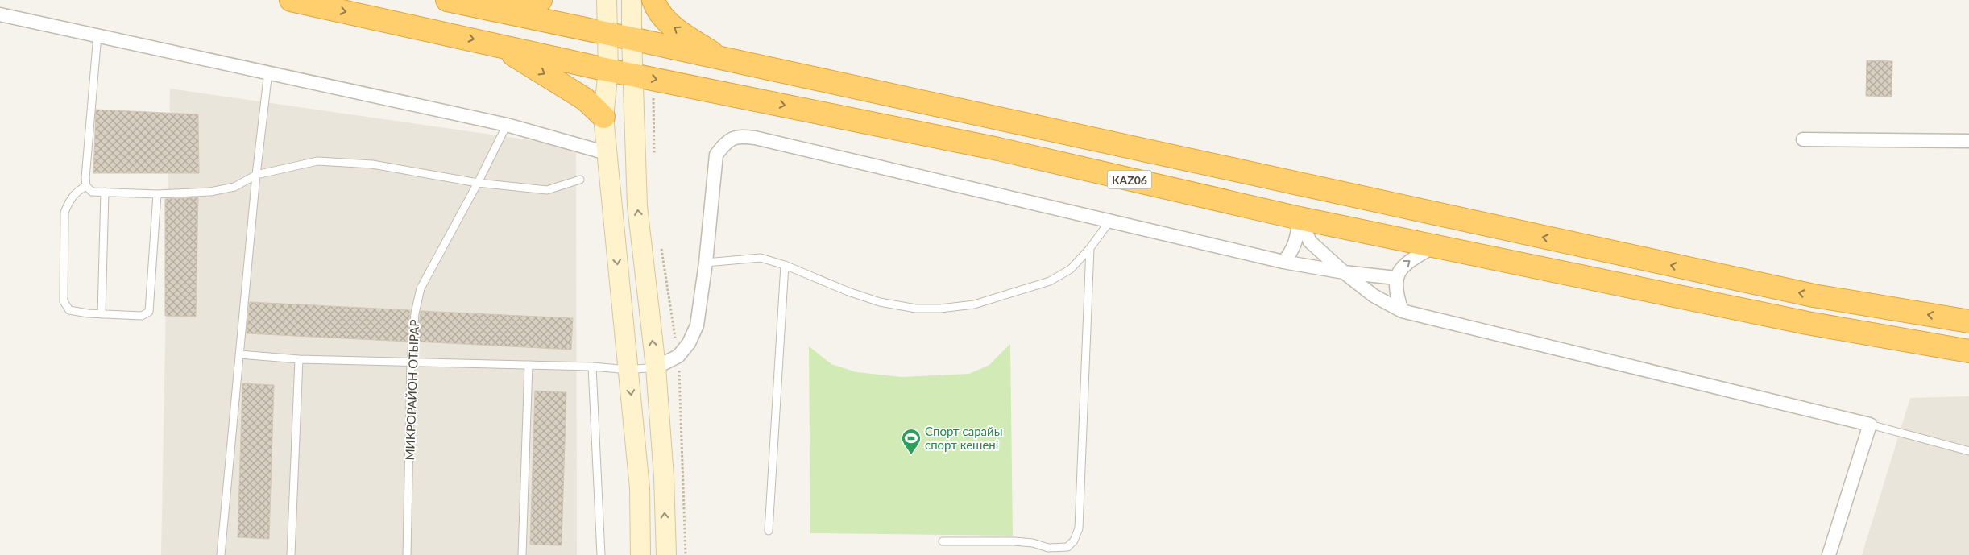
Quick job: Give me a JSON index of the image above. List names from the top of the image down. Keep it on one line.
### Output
{"streets":{"highway":["KАZ06"],"lane":["МИКРОРАЙОН ОТЫРАР"]},"places":{"sports":["Спорт сарайы спорт кешені"]}}
